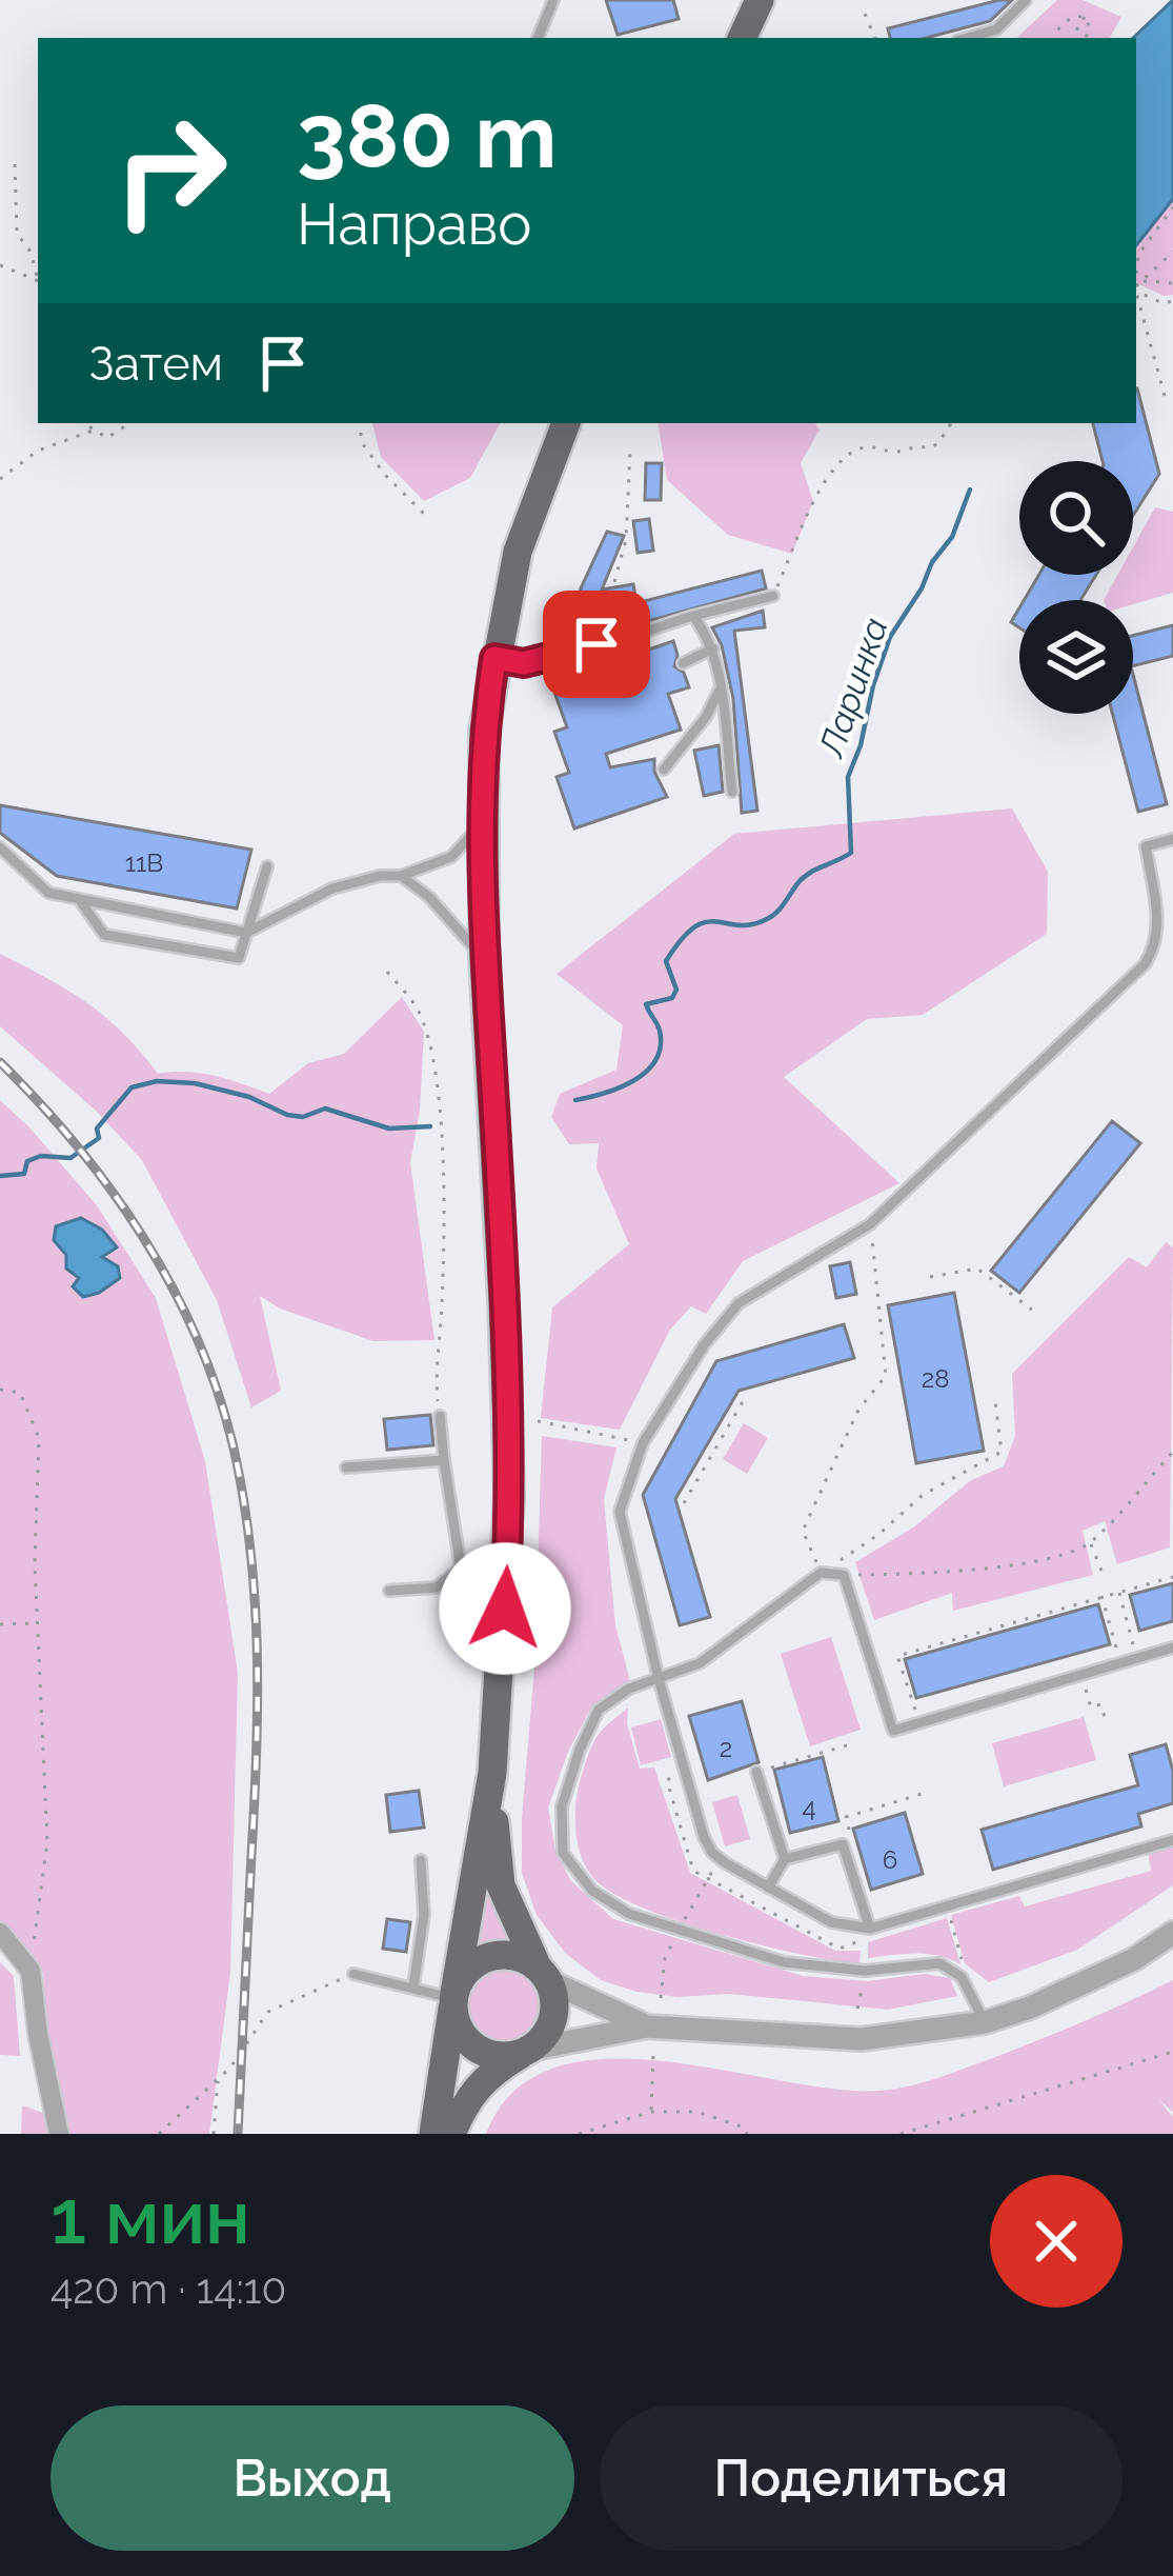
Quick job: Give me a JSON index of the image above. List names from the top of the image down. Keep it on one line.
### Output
{"water":["Ларинка"],"house_numbers":["11В","28","2","4","6"],"page":{"turn":["380 m","Направо"],"then":"Затем","heading":["1 мин","420 m · 14:10"],"buttons":["Выход","Поделиться"]}}
